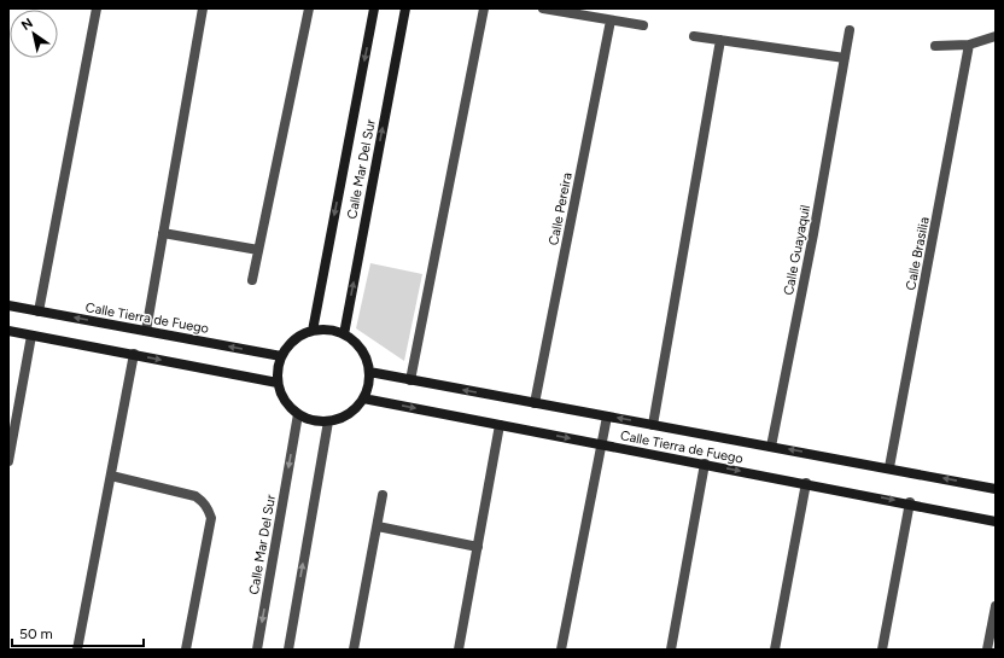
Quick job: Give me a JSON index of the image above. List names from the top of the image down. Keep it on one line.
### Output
{"streets":{"street":["Calle Mar Del Sur","Calle Pereira","Calle Guayaquil","Calle Brasilia","Calle Tierra de Fuego"]},"crossings":[["Calle Mar Del Sur","Calle Tierra de Fuego"],["Calle Pereira","Calle Tierra de Fuego"],["Calle Guayaquil","Calle Tierra de Fuego"],["Calle Brasilia","Calle Tierra de Fuego"]],"scale_bar":"50 m","north":"top left"}
